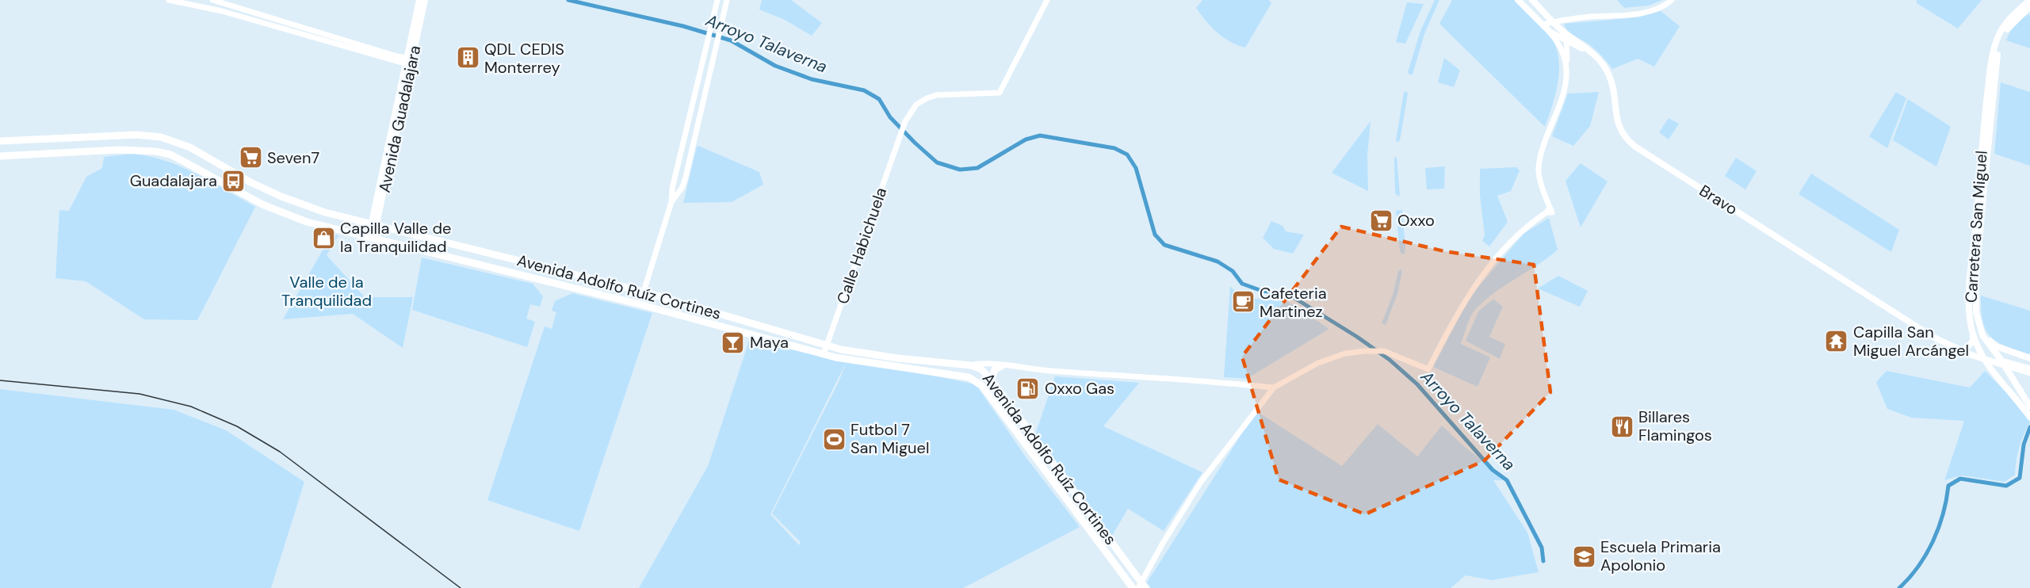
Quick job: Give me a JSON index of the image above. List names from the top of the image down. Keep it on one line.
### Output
{"streets":{"main road":["Avenida Guadalajara","Bravo","Carretera San Miguel","Avenida Adolfo Ruíz Cortines"],"street":["Calle Habichuela"]},"crossings":[["Avenida Guadalajara","Avenida Adolfo Ruíz Cortines"],["Calle Habichuela","Avenida Adolfo Ruíz Cortines"]],"water":["Arroyo Talaverna"],"parks":["Valle de la Tranquilidad"],"places":{"building":["QDL CEDIS Monterrey"],"supermarket":["Seven7","Oxxo"],"bus stop":["Guadalajara"],"shop":["Capilla Valle de la Tranquilidad"],"cafe":["Cafeteria Martinez"],"temple":["Capilla San Miguel Arcángel"],"bar":["Maya"],"fuel station":["Oxxo Gas"],"restaurant":["Billares Flamingos"],"sports":["Futbol 7 San Miguel"],"school or university":["Escuela Primaria Apolonio"]}}
